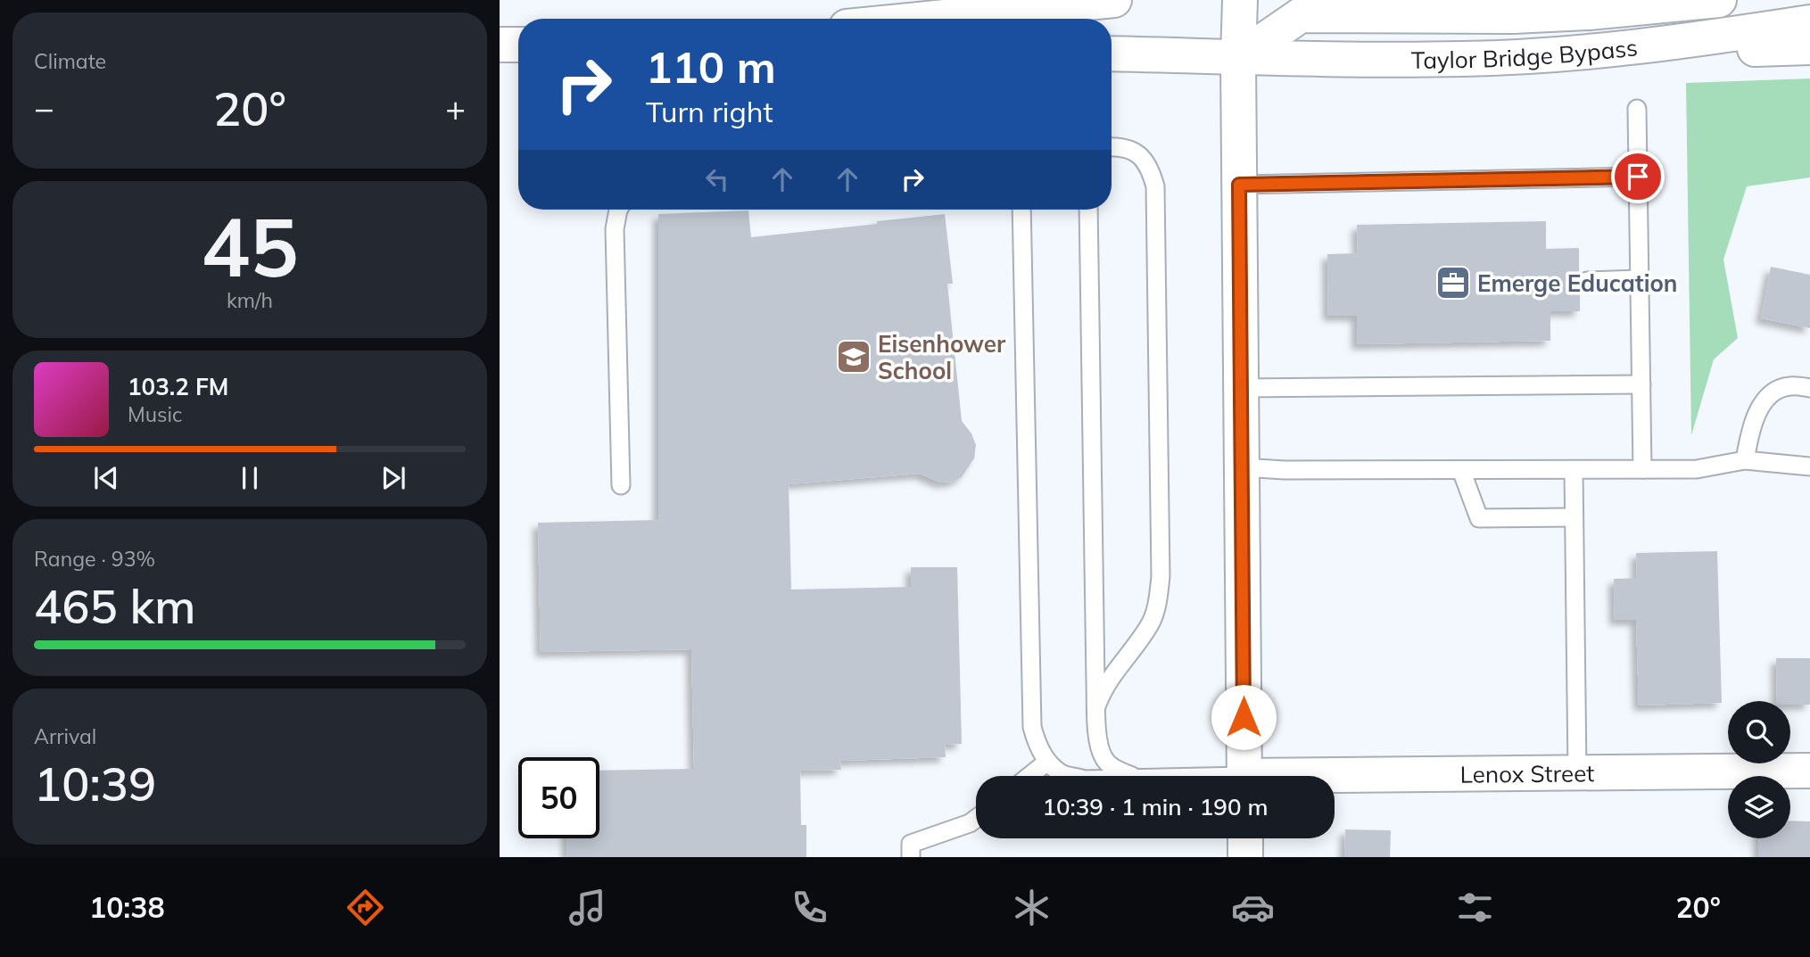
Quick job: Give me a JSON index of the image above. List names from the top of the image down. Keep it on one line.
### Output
{"streets":{"main road":["Taylor Bridge Bypass","Lenox Street"]},"places":{"office":["Emerge Education"],"school or university":["Eisenhower School"]},"page":{"tile":["Climate",["45","km/h"],["Range · 93%","465 km"],["Arrival","10:39"]],"turn":["110 m","Turn right"],"heat":["−","20°","+"],"song":["103.2 FM","Music"],"limit":"50","trip":"10:39 · 1 min · 190 m","tabs":["10:38","20°"]}}
